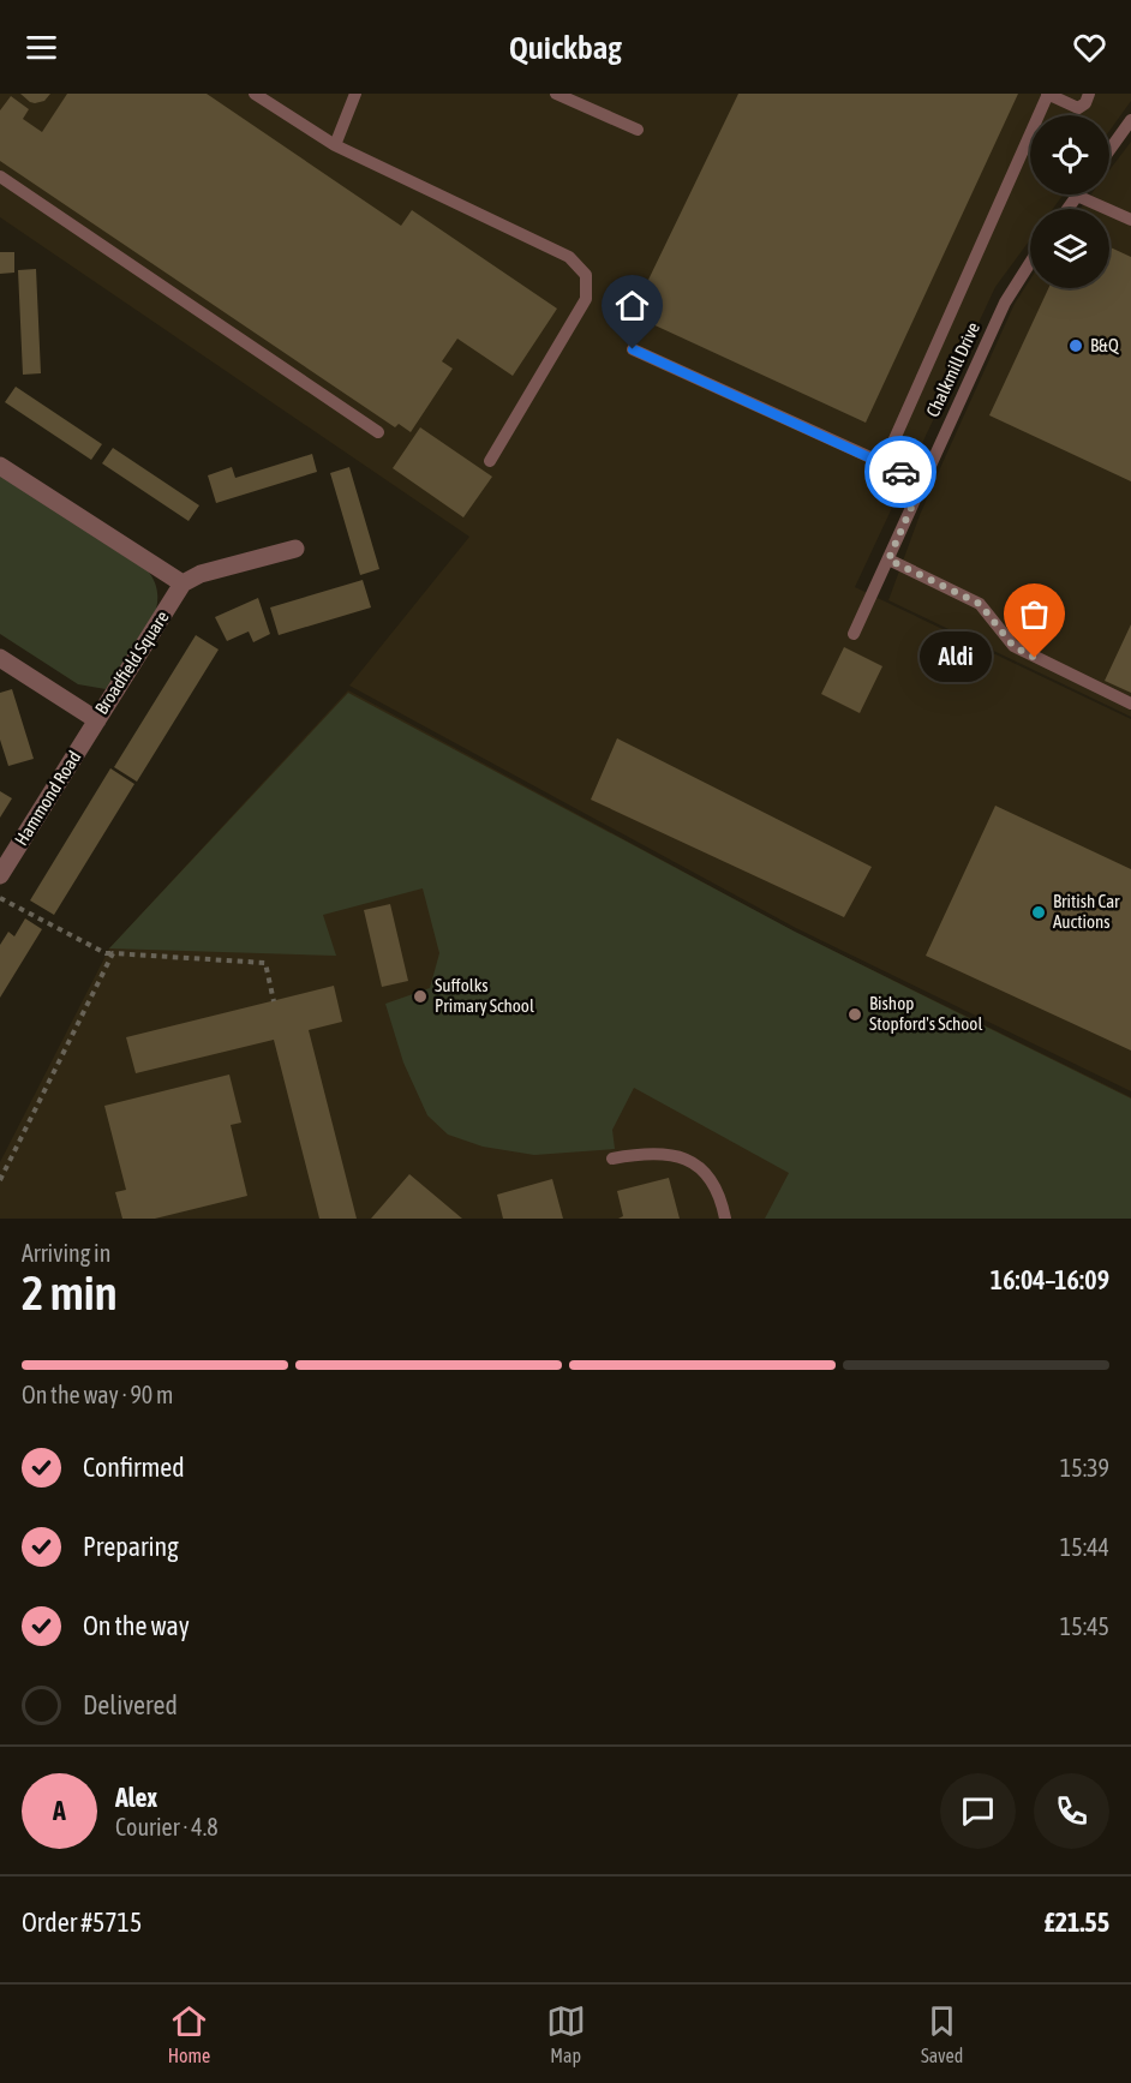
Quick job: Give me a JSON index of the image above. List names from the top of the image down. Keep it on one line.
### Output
{"streets":{"street":["Broadfield Square","Hammond Road"],"lane":["Chalkmill Drive"]},"crossings":[["Broadfield Square","Hammond Road"]],"places":["B&Q","Aldi","British Car Auctions","Suffolks Primary School","Bishop Stopford's School"],"page":{"header":"Quickbag","bubble":"Aldi","heading":["2 min","Arriving in","16:04–16:09"],"panel":["Alex","Courier · 4.8","Order #5715","£21.55"],"bar":"On the way · 90 m","list":[["Confirmed","15:39"],["Preparing","15:44"],["On the way","15:45"],"Delivered"],"round":"A","tabs":["Home","Map","Saved"]}}
